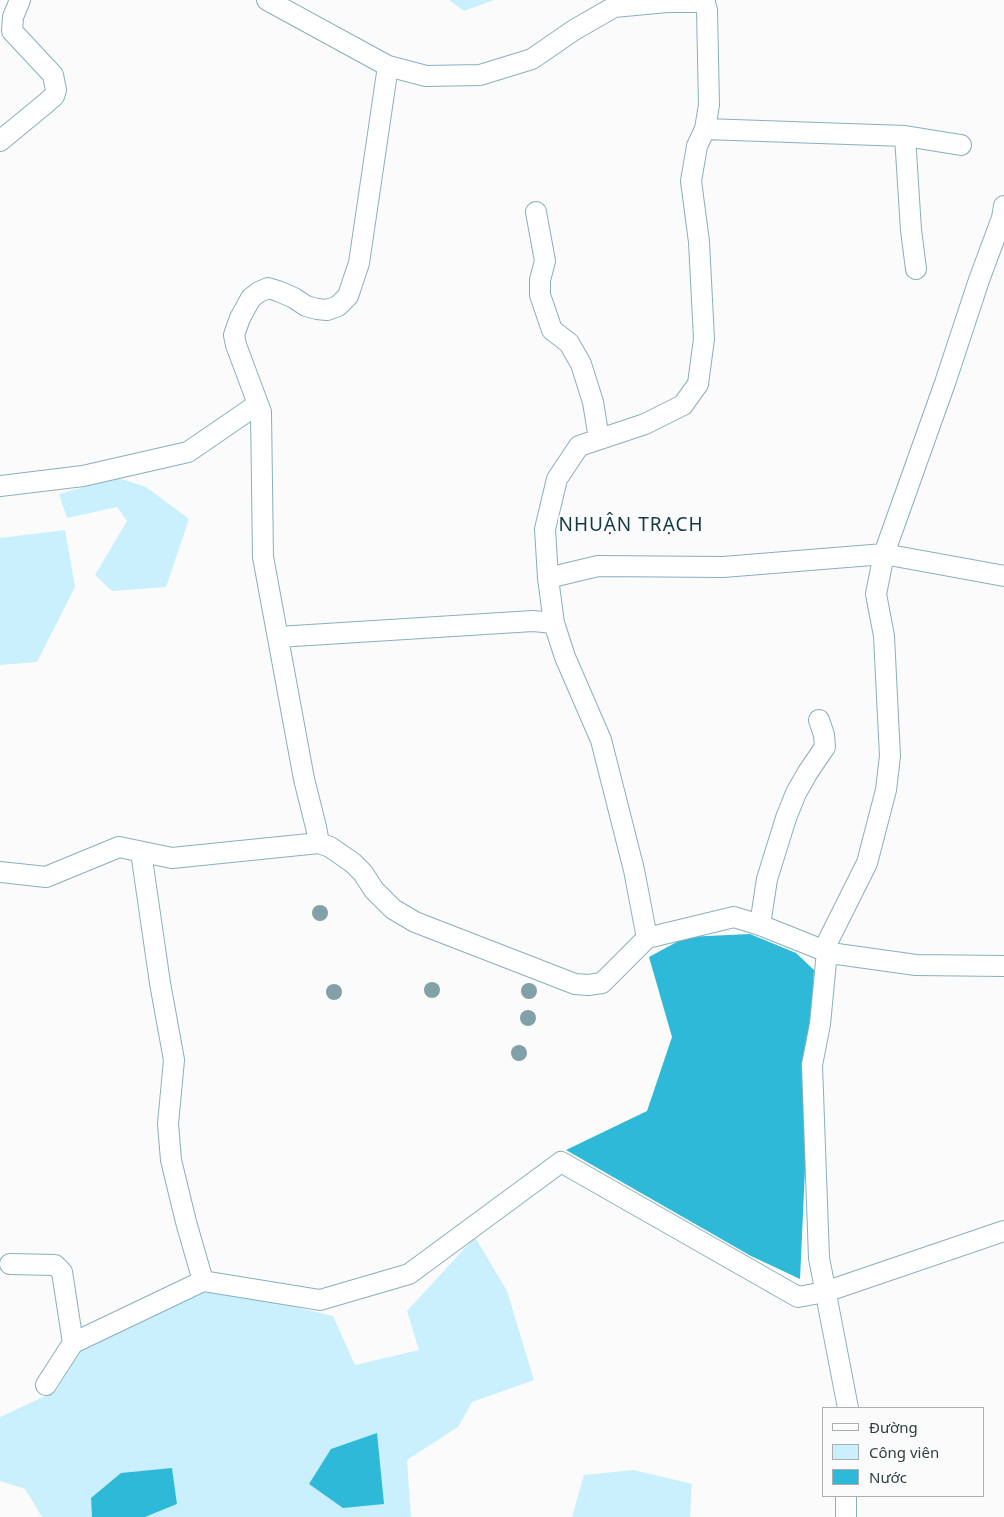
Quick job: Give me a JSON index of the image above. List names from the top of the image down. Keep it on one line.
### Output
{"districts":["NHUẬN TRẠCH"],"legend":["Đường","Công viên","Nước"]}
